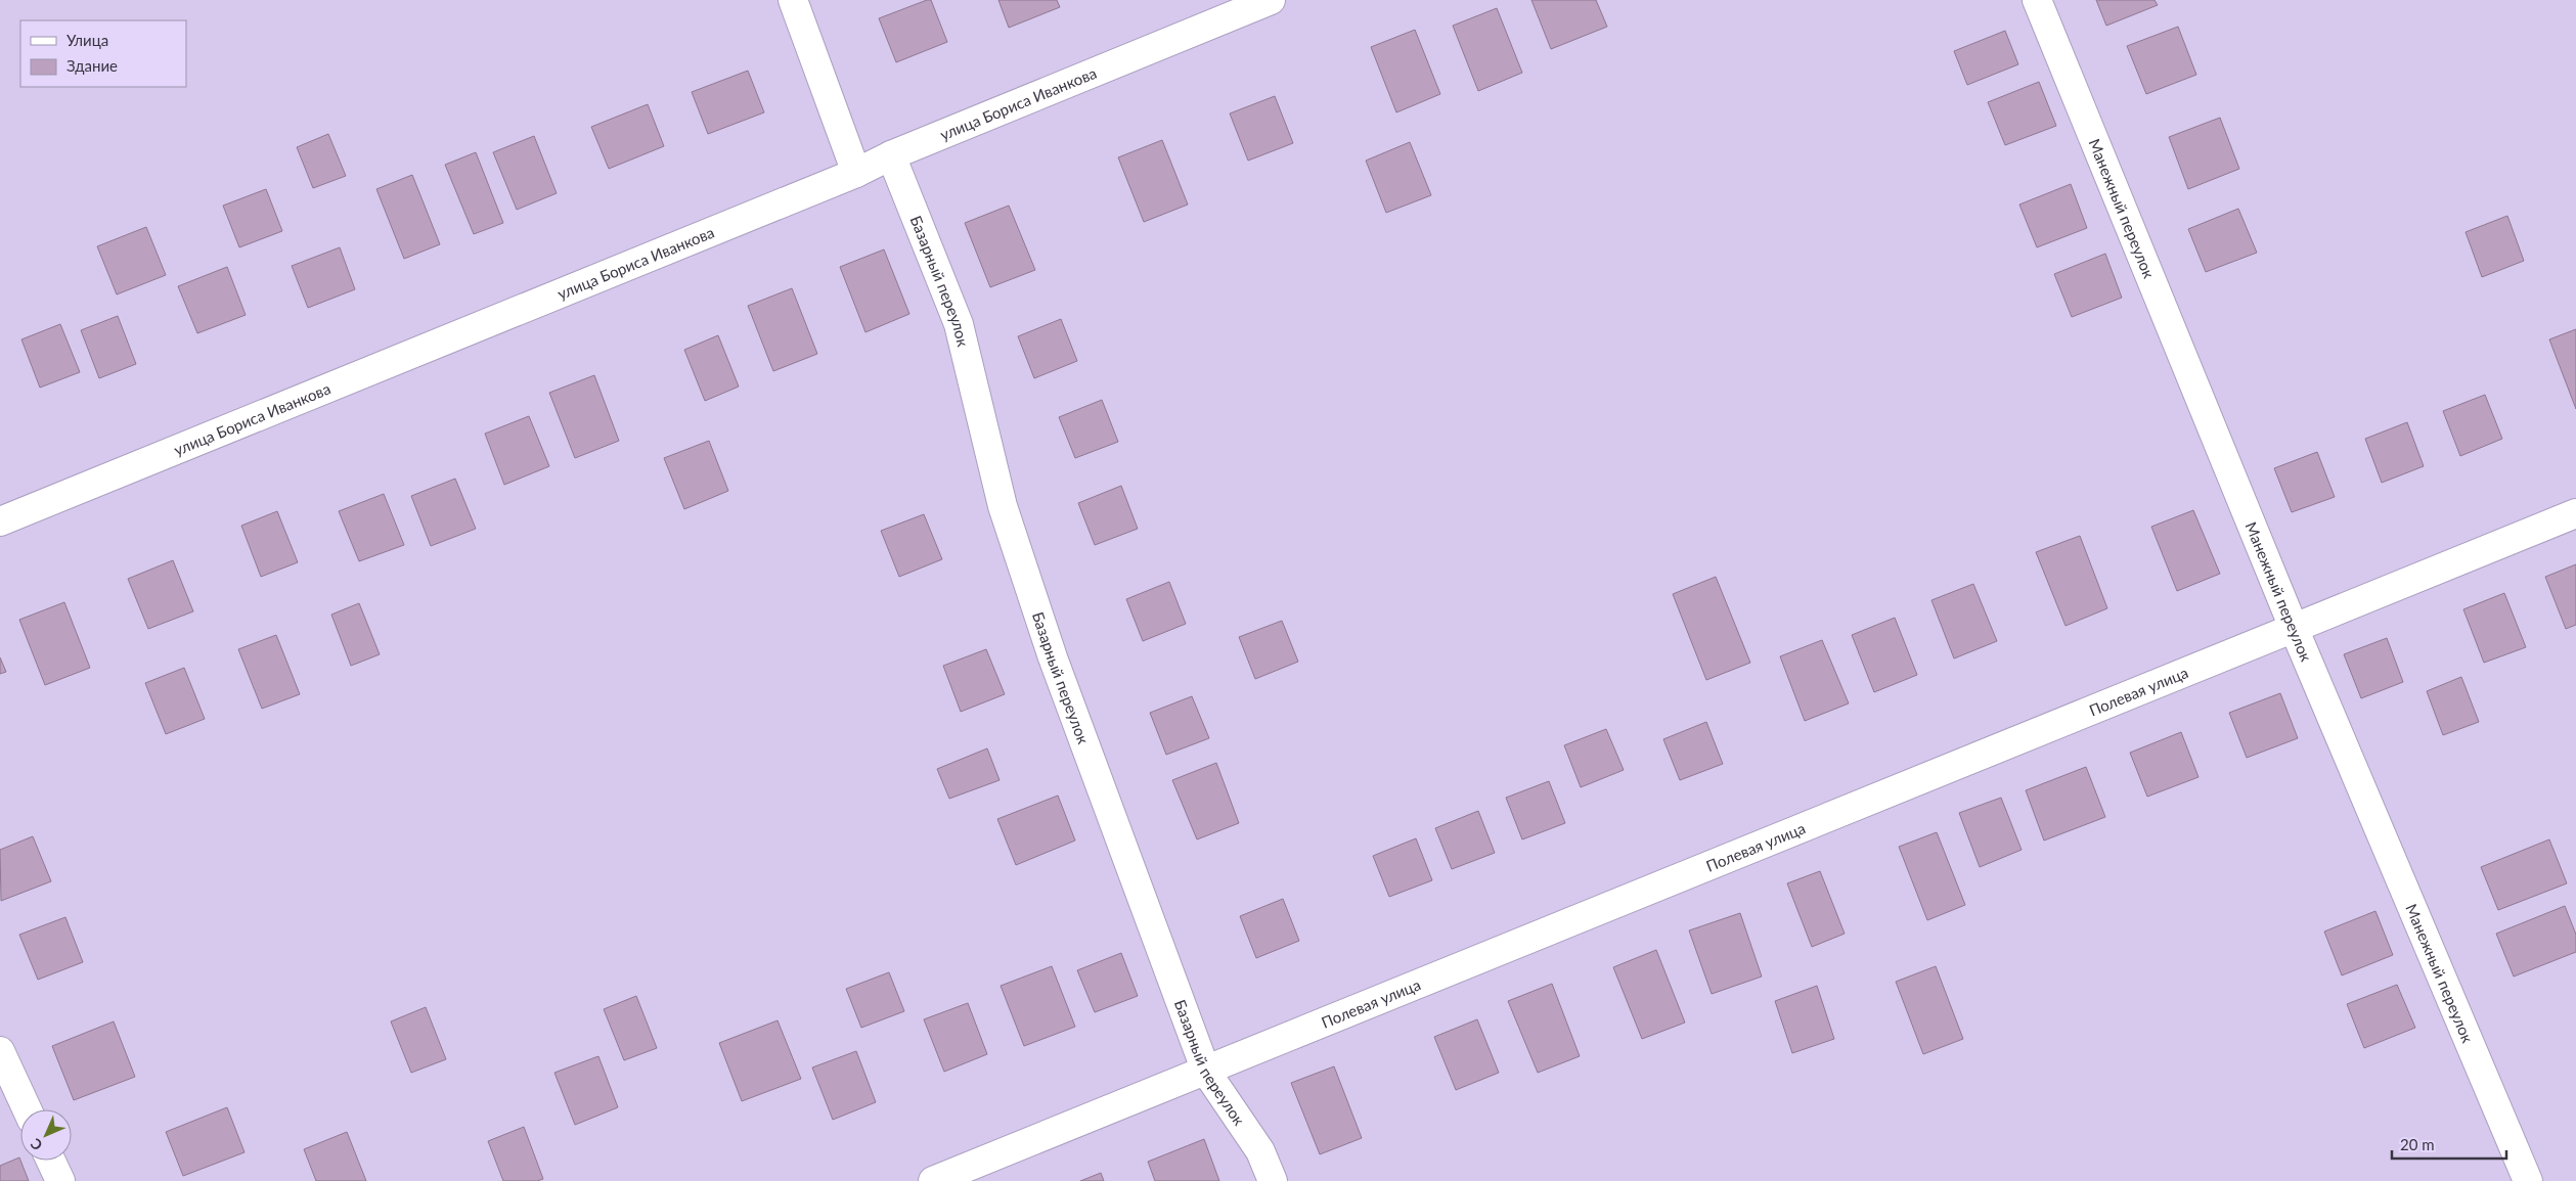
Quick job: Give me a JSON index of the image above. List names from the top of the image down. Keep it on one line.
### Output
{"streets":{"street":["улица Бориса Иванкова","Манежный переулок","Базарный переулок","Полевая улица"]},"crossings":[["улица Бориса Иванкова","Базарный переулок"],["Манежный переулок","Полевая улица"],["Базарный переулок","Полевая улица"]],"legend":["Улица","Здание"],"scale_bar":"20 m","north":"bottom left"}
